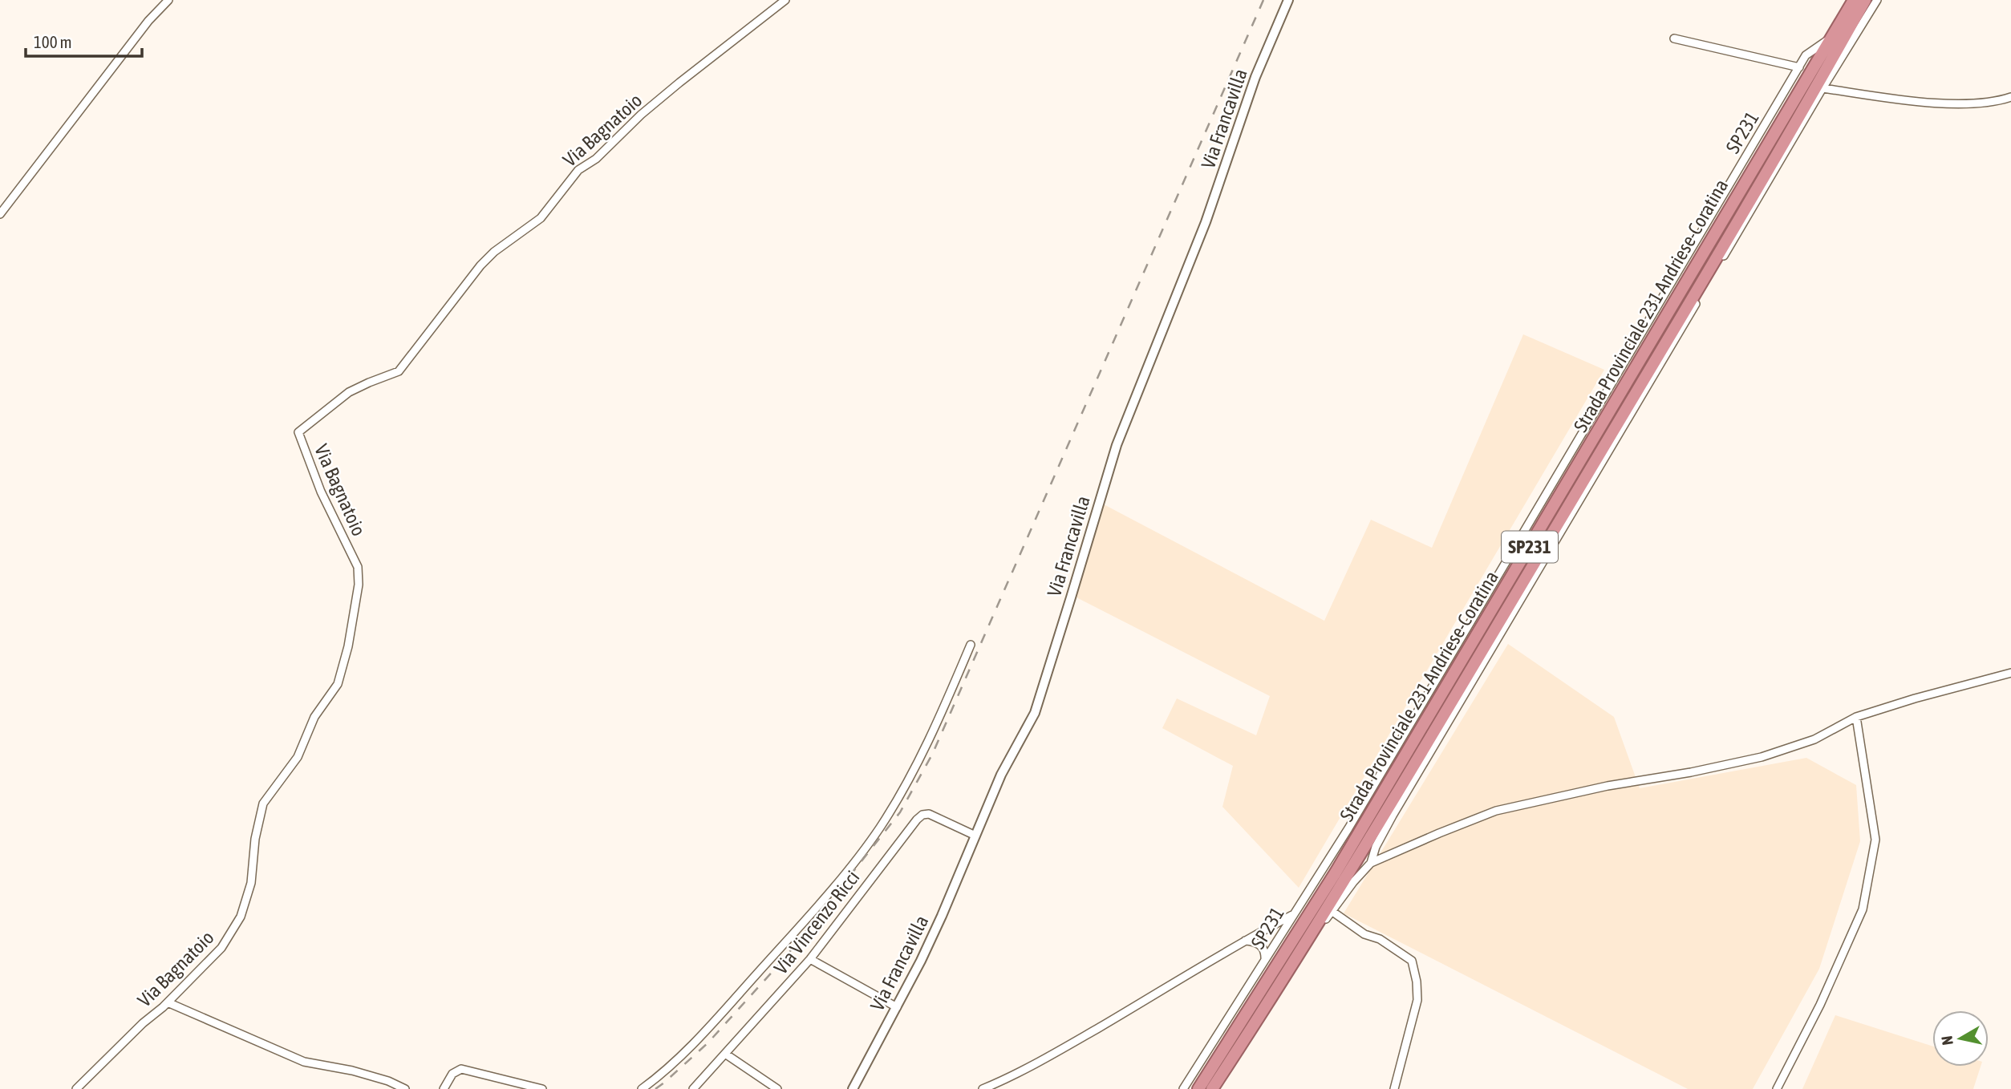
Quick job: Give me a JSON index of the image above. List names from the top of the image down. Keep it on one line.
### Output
{"streets":{"highway":["SP231","Strada Provinciale 231 Andriese-Coratina"],"street":["Via Francavilla","Via Bagnatoio","Via Vincenzo Ricci"]},"crossings":[["Via Francavilla","Via Vincenzo Ricci"],["SP231","Strada Provinciale 231 Andriese-Coratina"]],"scale_bar":"100 m","north":"left"}
